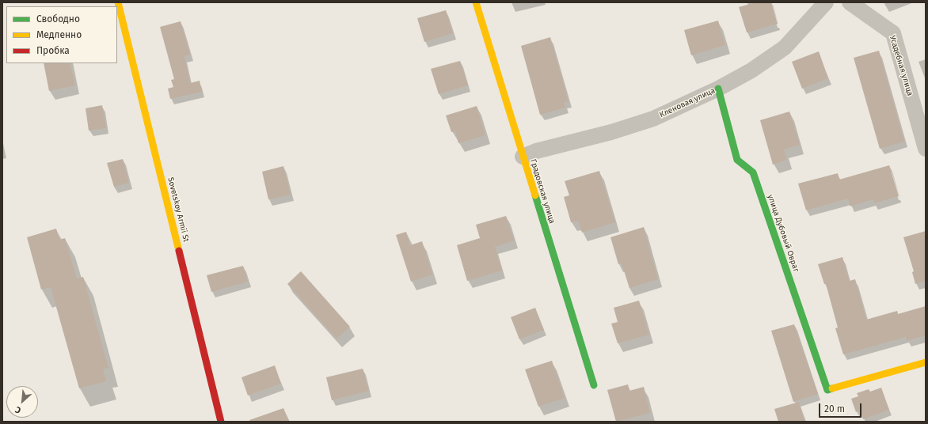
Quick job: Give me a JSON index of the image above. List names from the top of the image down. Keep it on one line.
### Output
{"streets":{"street":["Усадебная улица","Кленовая улица","Градовская улица","Sovetskoy Armii St","улица Дубовый Овраг"]},"crossings":[["Кленовая улица","Градовская улица"],["Кленовая улица","улица Дубовый Овраг"]],"legend":["Свободно","Медленно","Пробка"],"scale_bar":"20 m","north":"bottom left"}
